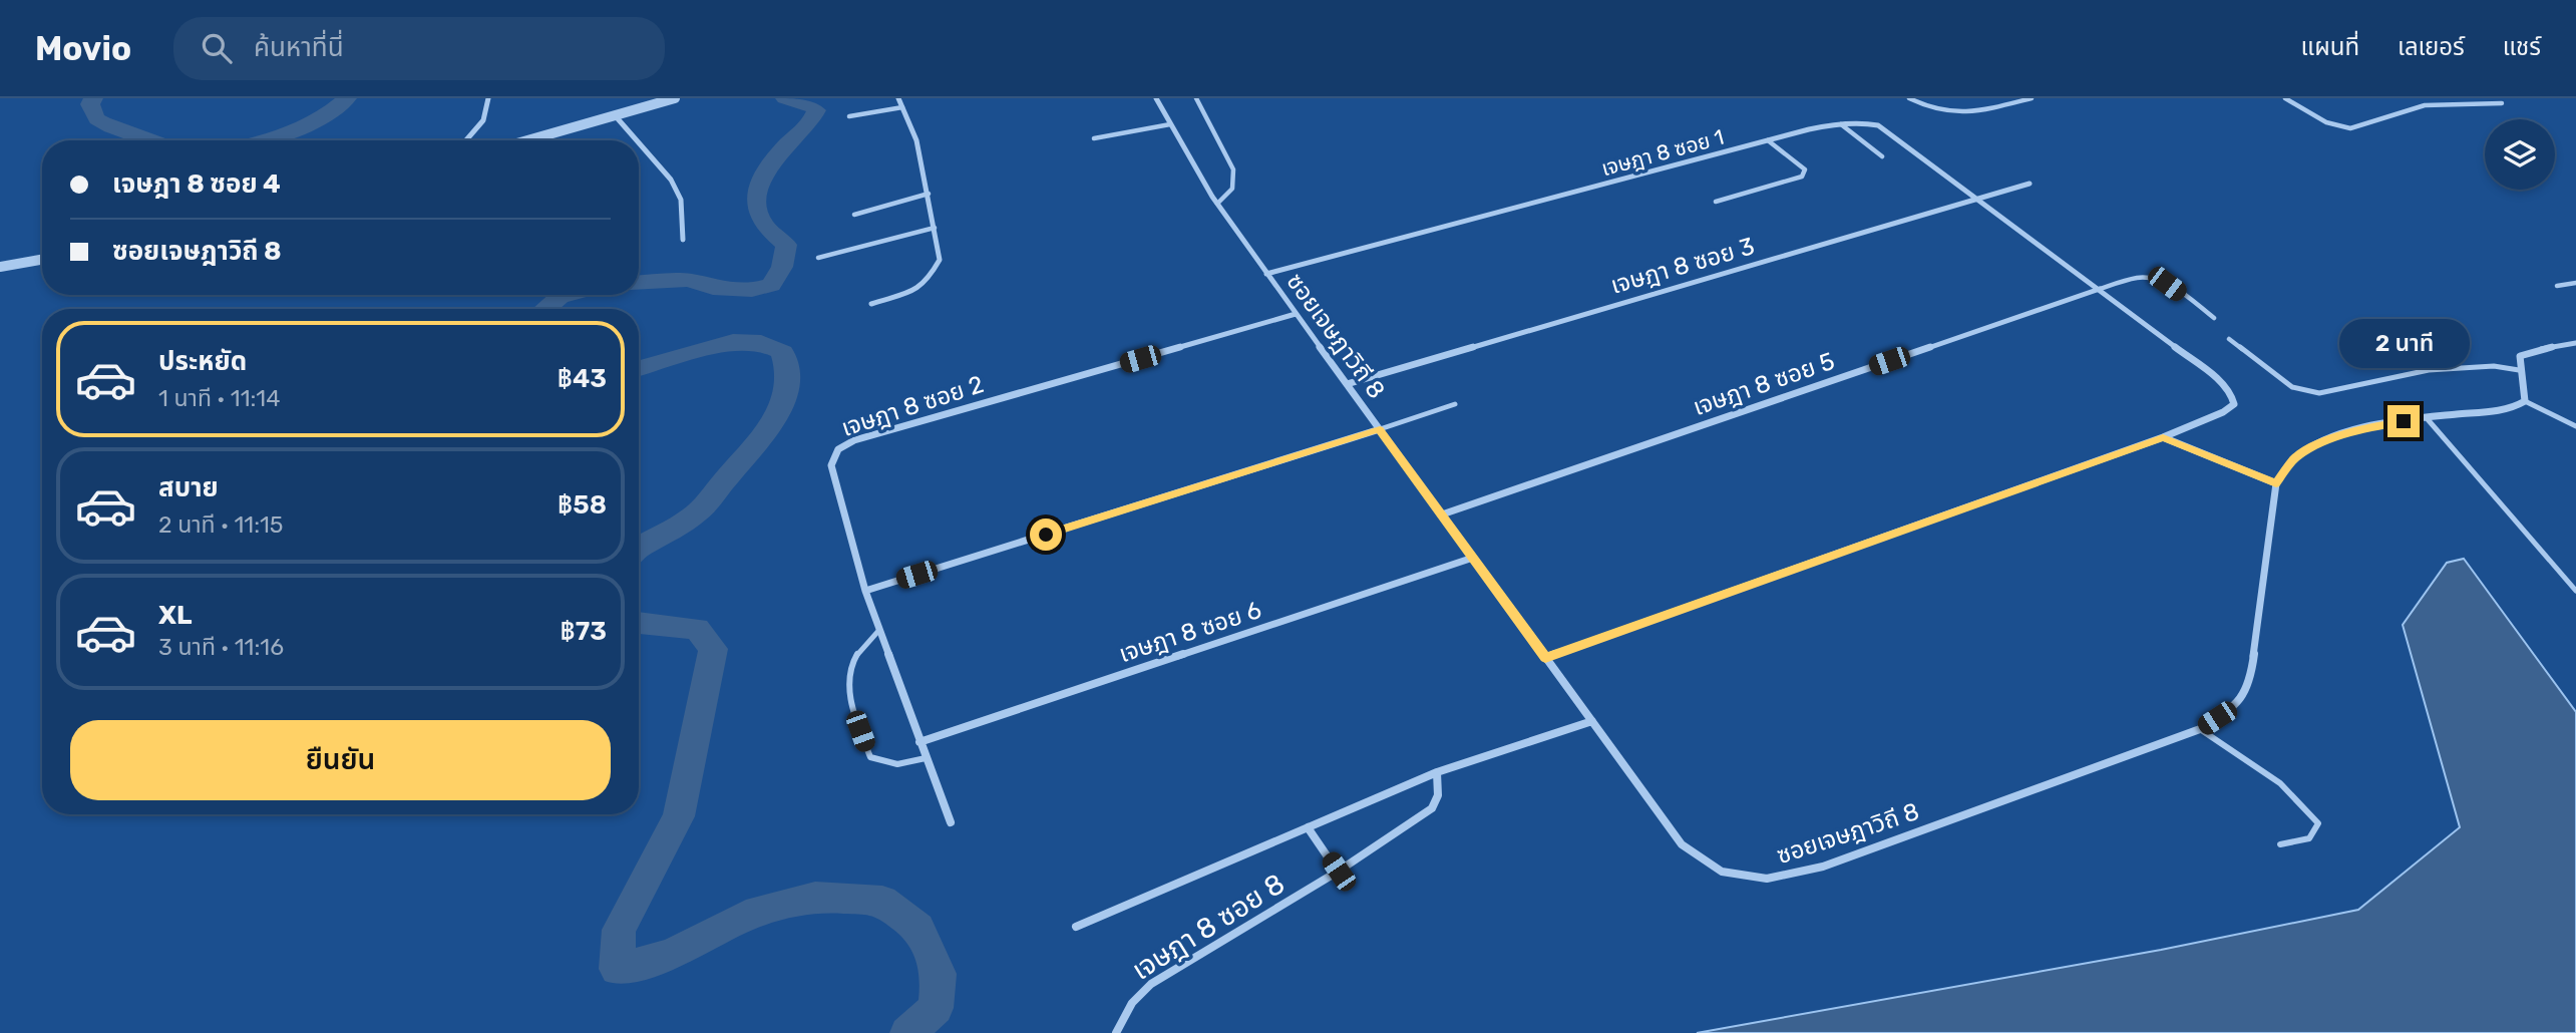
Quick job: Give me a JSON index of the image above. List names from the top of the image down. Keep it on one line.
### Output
{"streets":{"street":["เจษฎา 8 ซอย 1","เจษฎา 8 ซอย 3","ซอยเจษฎาวิถี 8","เจษฎา 8 ซอย 5","เจษฎา 8 ซอย 2","เจษฎา 8 ซอย 6","เจษฎา 8 ซอย 8"]},"crossings":[["เจษฎา 8 ซอย 1","เจษฎา 8 ซอย 3"],["เจษฎา 8 ซอย 1","ซอยเจษฎาวิถี 8"],["เจษฎา 8 ซอย 1","เจษฎา 8 ซอย 5"],["เจษฎา 8 ซอย 3","ซอยเจษฎาวิถี 8"],["ซอยเจษฎาวิถี 8","เจษฎา 8 ซอย 5"],["ซอยเจษฎาวิถี 8","เจษฎา 8 ซอย 2"],["ซอยเจษฎาวิถี 8","เจษฎา 8 ซอย 6"],["ซอยเจษฎาวิถี 8","เจษฎา 8 ซอย 8"],["เจษฎา 8 ซอย 2","เจษฎา 8 ซอย 6"]],"page":{"header":"Movio","search":"ค้นหาที่นี่","nav":["แผนที่","เลเยอร์","แชร์"],"banner":["เจษฎา 8 ซอย 4","ซอยเจษฎาวิถี 8"],"bubble":"2 นาที","list":[{"name":"ประหยัด","note":"1 นาที · 11:14","value":"฿43"},{"name":"สบาย","note":"2 นาที · 11:15","value":"฿58"},{"name":"XL","note":"3 นาที · 11:16","value":"฿73"}],"buttons":"ยืนยัน"}}
